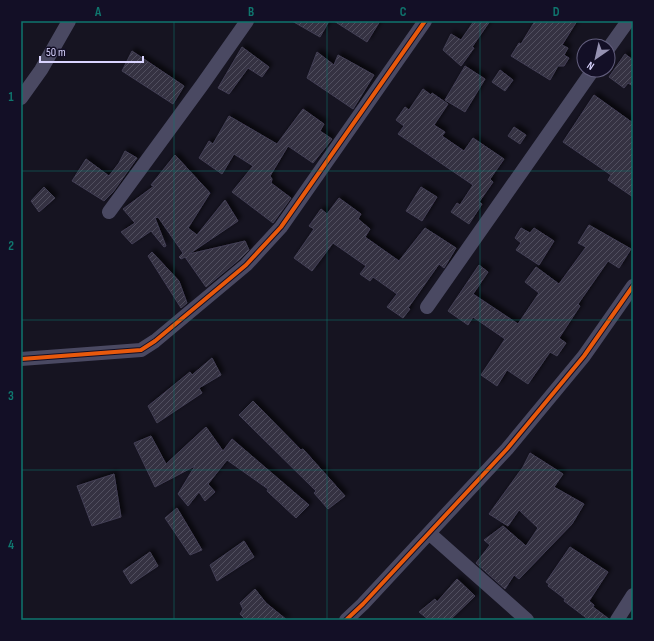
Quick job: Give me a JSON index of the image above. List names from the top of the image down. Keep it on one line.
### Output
{"scale_bar":"50 m","north":"bottom left","grid":{"columns":["A","B","C","D"],"rows":["1","2","3","4"]}}
